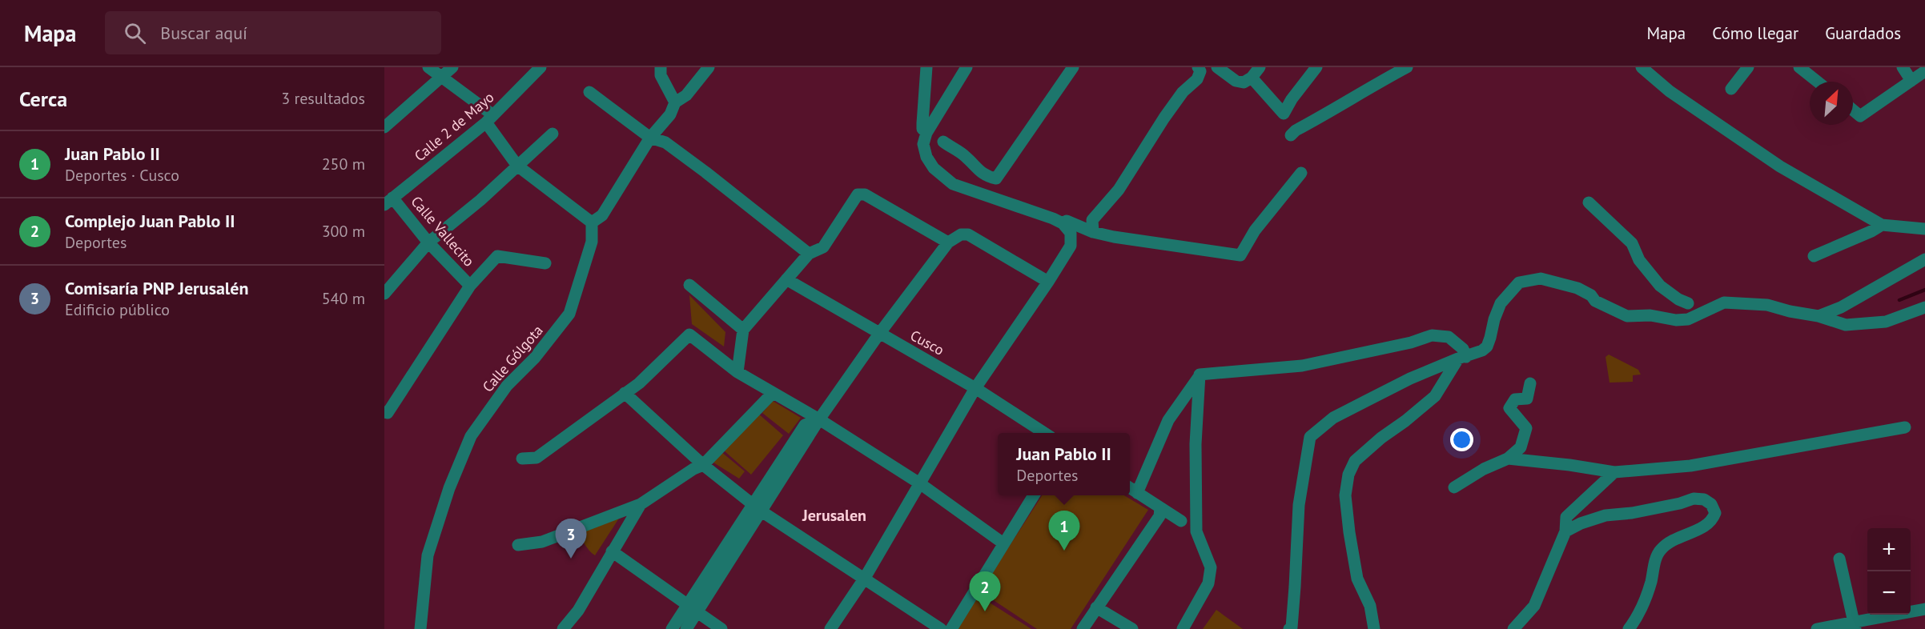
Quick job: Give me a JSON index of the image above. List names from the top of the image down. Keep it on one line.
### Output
{"streets":{"street":["Calle 2 de Mayo","Calle Vallecito","Cusco","Calle Gólgota"]},"crossings":[["Calle 2 de Mayo","Calle Vallecito"]],"districts":["Jerusalen"],"north":"top right","page":{"header":"Mapa","search":"Buscar aquí","nav":["Mapa","Cómo llegar","Guardados"],"heading":["Cerca","3 resultados"],"list":[{"mark":"1","name":"Juan Pablo II","note":"Deportes · Cusco","value":"250 m"},{"mark":"2","name":"Complejo Juan Pablo II","note":"Deportes","value":"300 m"},{"mark":"3","name":"Comisaría PNP Jerusalén","note":"Edificio público","value":"540 m"}],"popup":["Juan Pablo II","Deportes"],"pins":["1","3","2"],"map_buttons":["+","−"]}}
